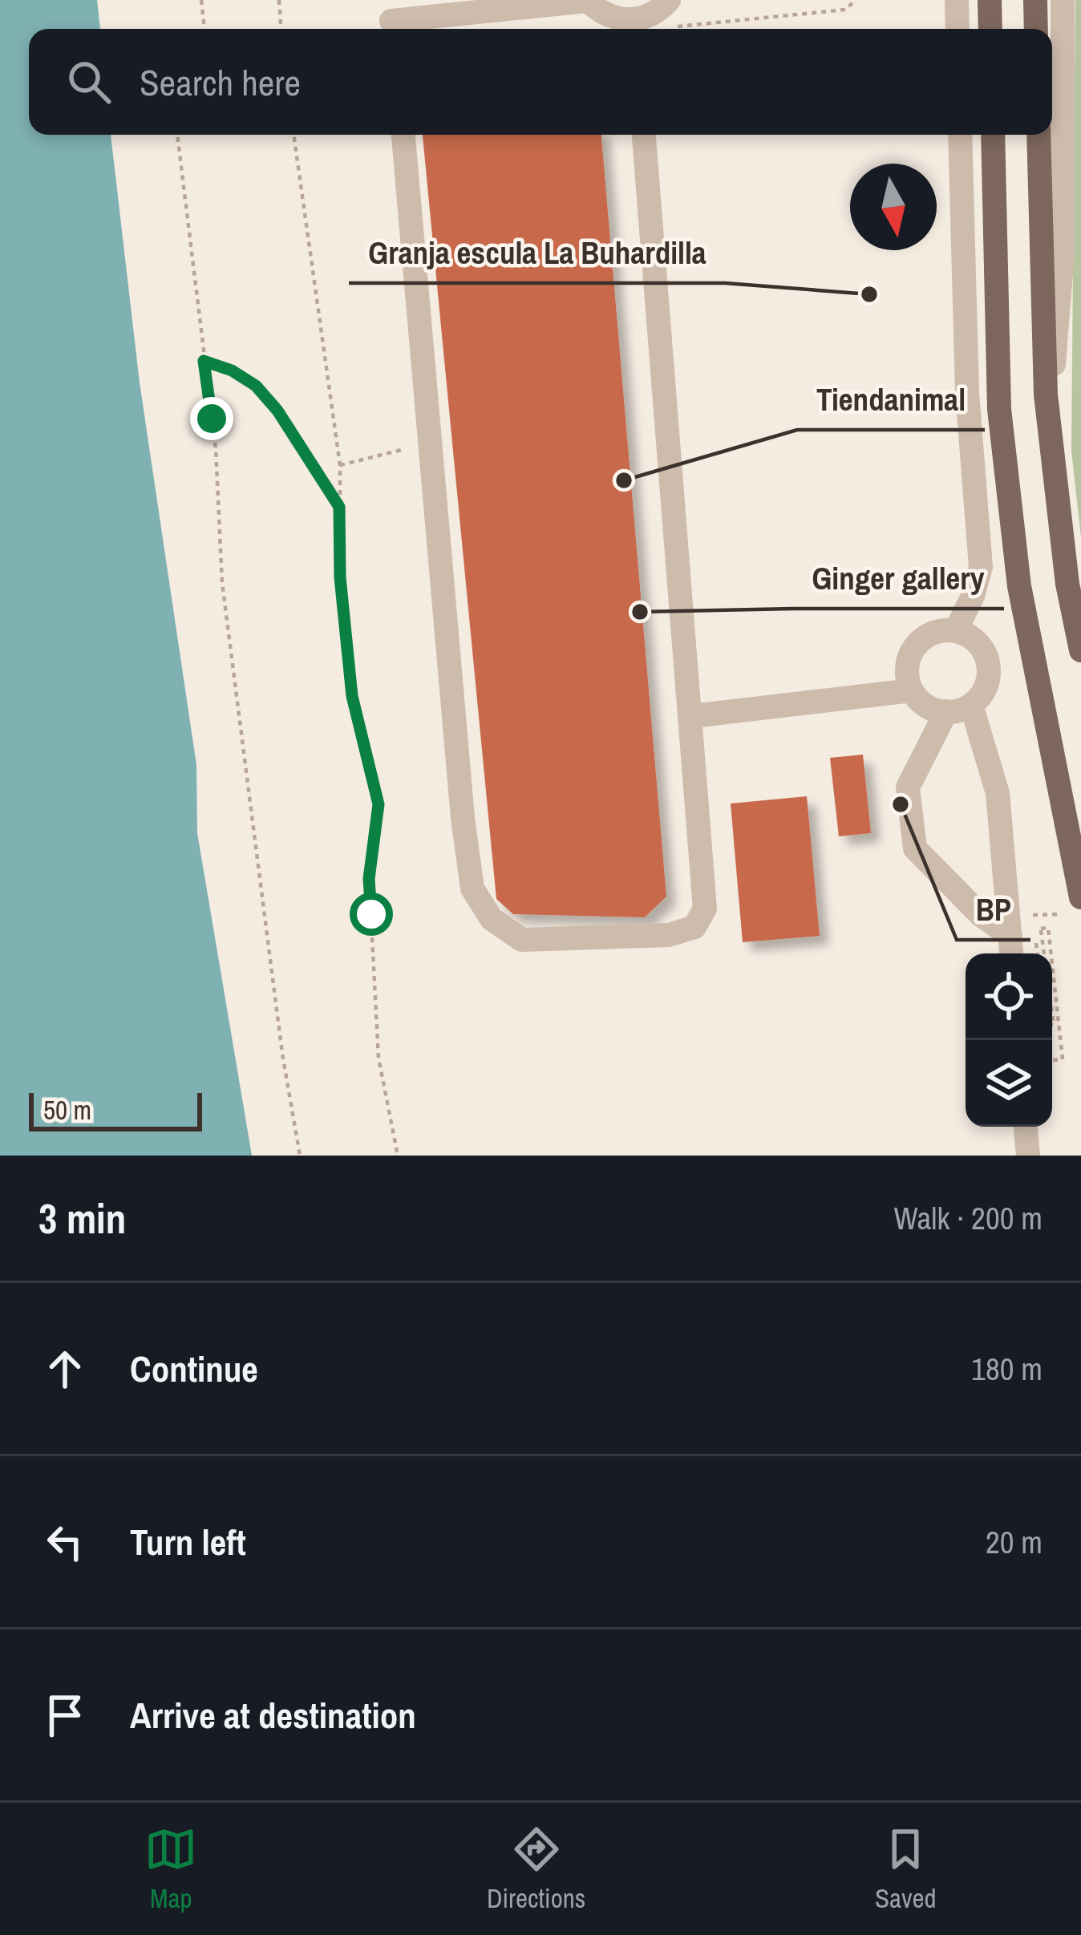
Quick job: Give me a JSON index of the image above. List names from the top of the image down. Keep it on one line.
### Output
{"places":["Granja escula La Buhardilla","Tiendanimal","Ginger gallery","BP"],"scale_bar":"50 m","north":"bottom","page":{"search":"Search here","scale":"50 m","heading":["3 min","Walk · 200 m"],"list":[["Continue","180 m"],["Turn left","20 m"],"Arrive at destination"],"nav":["Map","Directions","Saved"]}}
